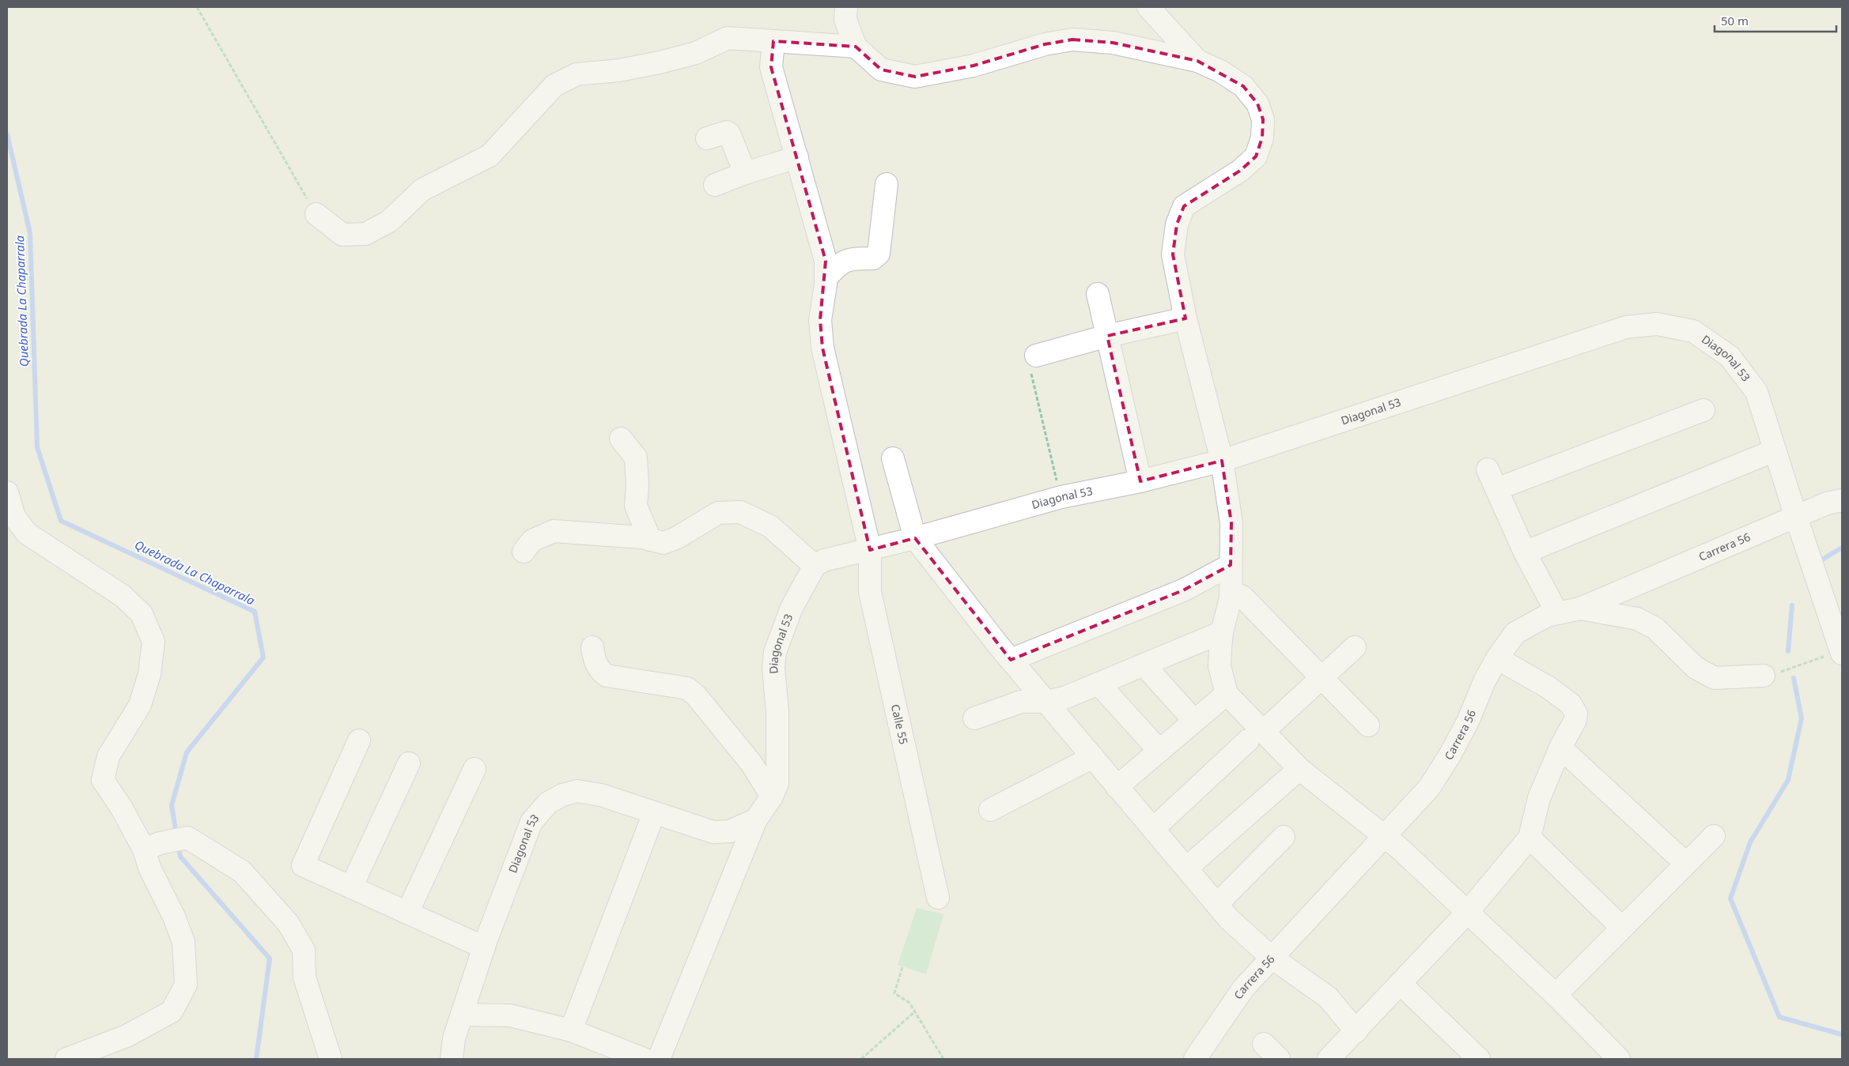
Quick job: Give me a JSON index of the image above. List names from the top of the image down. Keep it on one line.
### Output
{"streets":{"street":["Diagonal 53","Carrera 56","Calle 55"]},"crossings":[["Diagonal 53","Carrera 56"],["Diagonal 53","Calle 55"]],"water":["Quebrada La Chaparrala"],"scale_bar":"50 m"}
